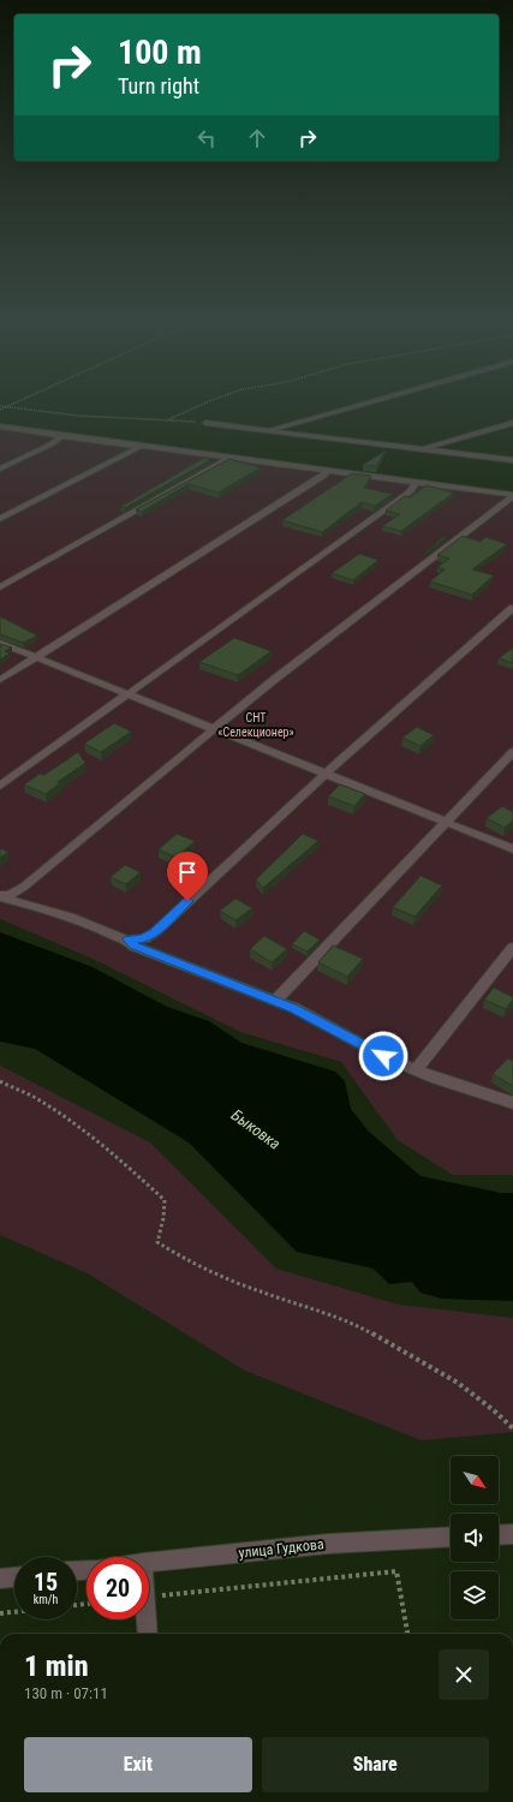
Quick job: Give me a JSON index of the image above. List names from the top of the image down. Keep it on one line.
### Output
{"streets":{"street":["улица Гудкова"]},"water":["Быковка"],"parks":["СНТ «Селекционер»"],"north":"bottom right","page":{"turn":["100 m","Turn right"],"speed":"15 km/h","limit":"20","heading":["1 min","130 m · 07:11"],"buttons":["Exit","Share"]}}
